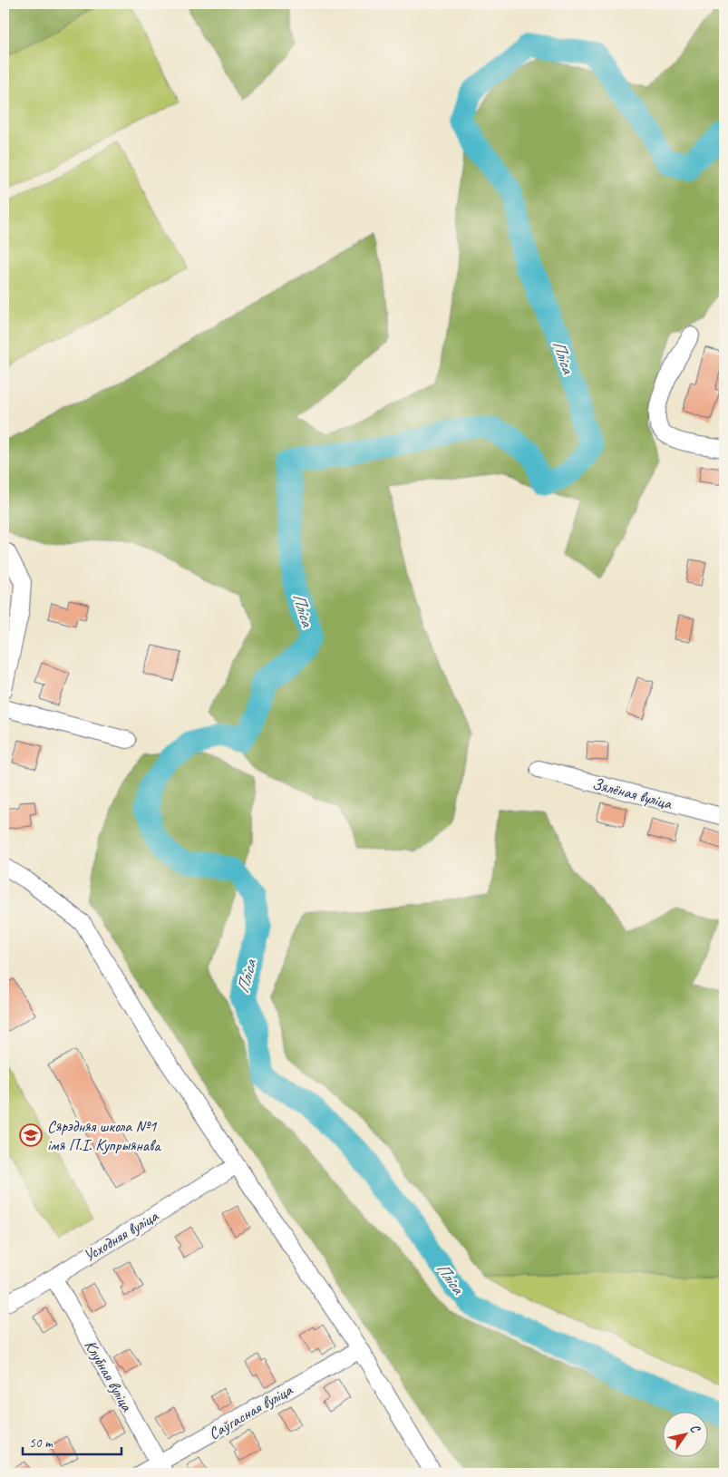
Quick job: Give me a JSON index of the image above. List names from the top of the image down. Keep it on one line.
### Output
{"streets":{"street":["Зялёная вуліца","Усходняя вуліца","Клубная вуліца","Саўгасная вуліца"]},"crossings":[["Усходняя вуліца","Клубная вуліца"],["Клубная вуліца","Саўгасная вуліца"]],"water":["Пліса"],"places":{"school or university":["Сярэдняя школа №1 імя П.І. Купрыянава"]},"scale_bar":"50 m","north":"top right"}
